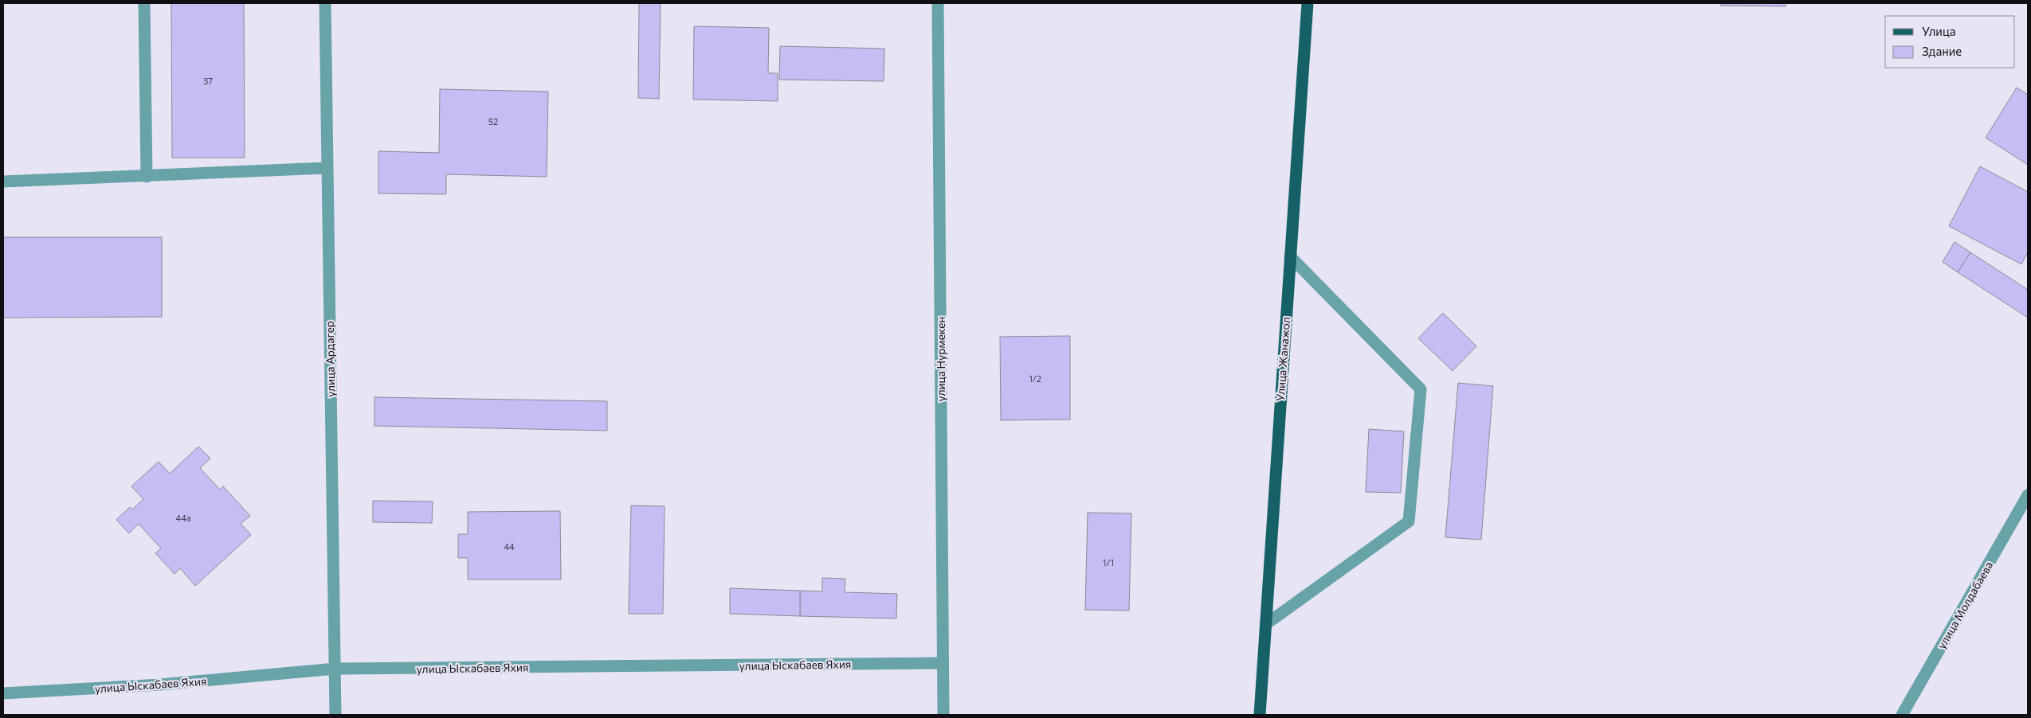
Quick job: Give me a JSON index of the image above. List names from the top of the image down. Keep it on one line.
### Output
{"streets":{"main road":["Улица Жанажол"],"street":["улица Ардагер","улица Нурмекен","улица Молдабаева","улица Ыскабаев Яхия"]},"crossings":[["улица Ардагер","улица Ыскабаев Яхия"],["улица Нурмекен","улица Ыскабаев Яхия"]],"house_numbers":["37","52","1/2","44а","44","1/1"],"legend":["Улица","Здание"]}
